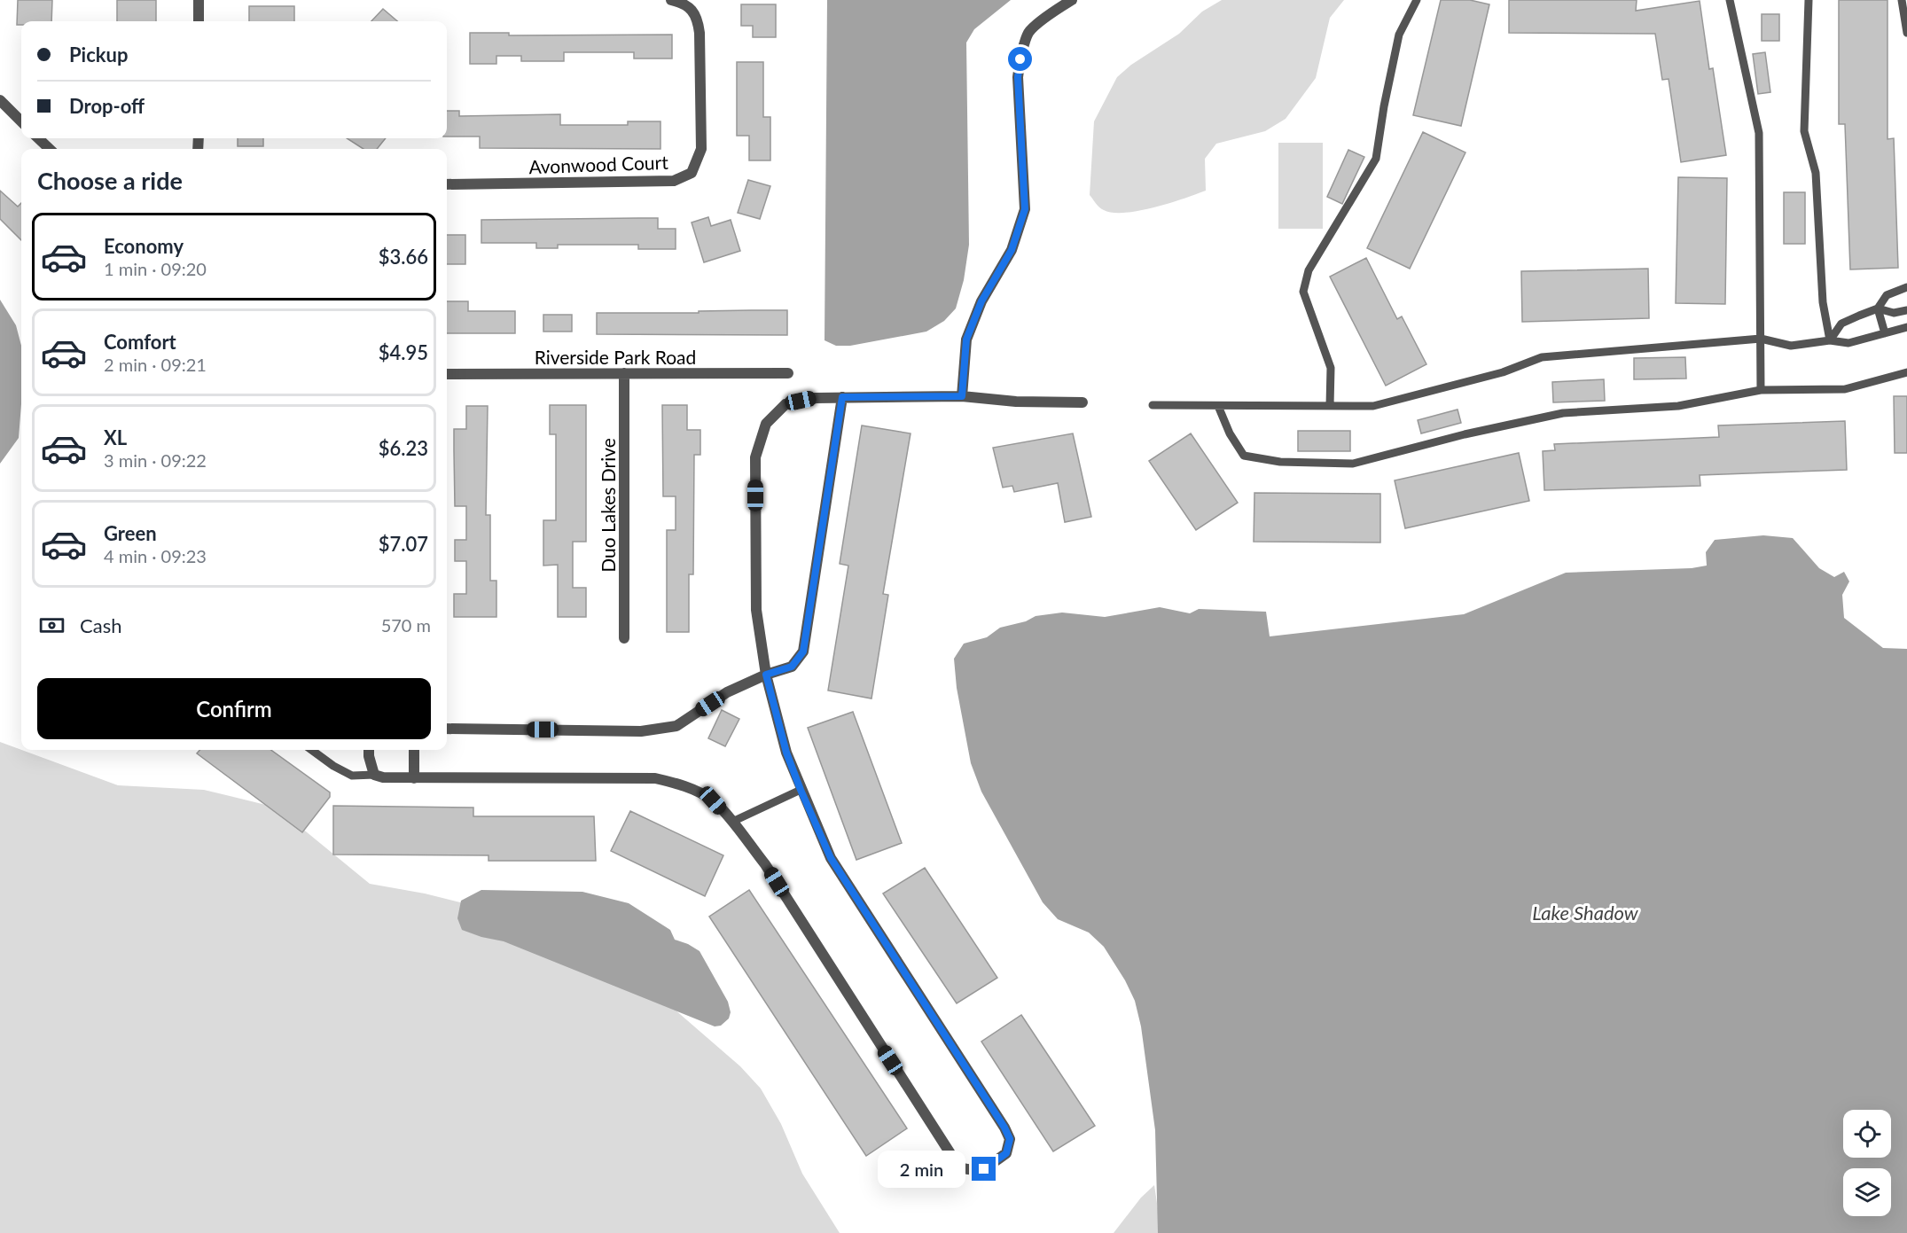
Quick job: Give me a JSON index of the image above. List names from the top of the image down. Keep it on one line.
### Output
{"streets":{"street":["Avonwood Court","Riverside Park Road","Duo Lakes Drive"]},"crossings":[["Riverside Park Road","Duo Lakes Drive"]],"water":["Lake Shadow"],"page":{"banner":["Pickup","Drop-off"],"heading":"Choose a ride","list":[{"name":"Economy","note":"1 min · 09:20","value":"$3.66"},{"name":"Comfort","note":"2 min · 09:21","value":"$4.95"},{"name":"XL","note":"3 min · 09:22","value":"$6.23"},{"name":"Green","note":"4 min · 09:23","value":"$7.07"}],"pay":["Cash","570 m"],"buttons":"Confirm","bubble":"2 min"}}
